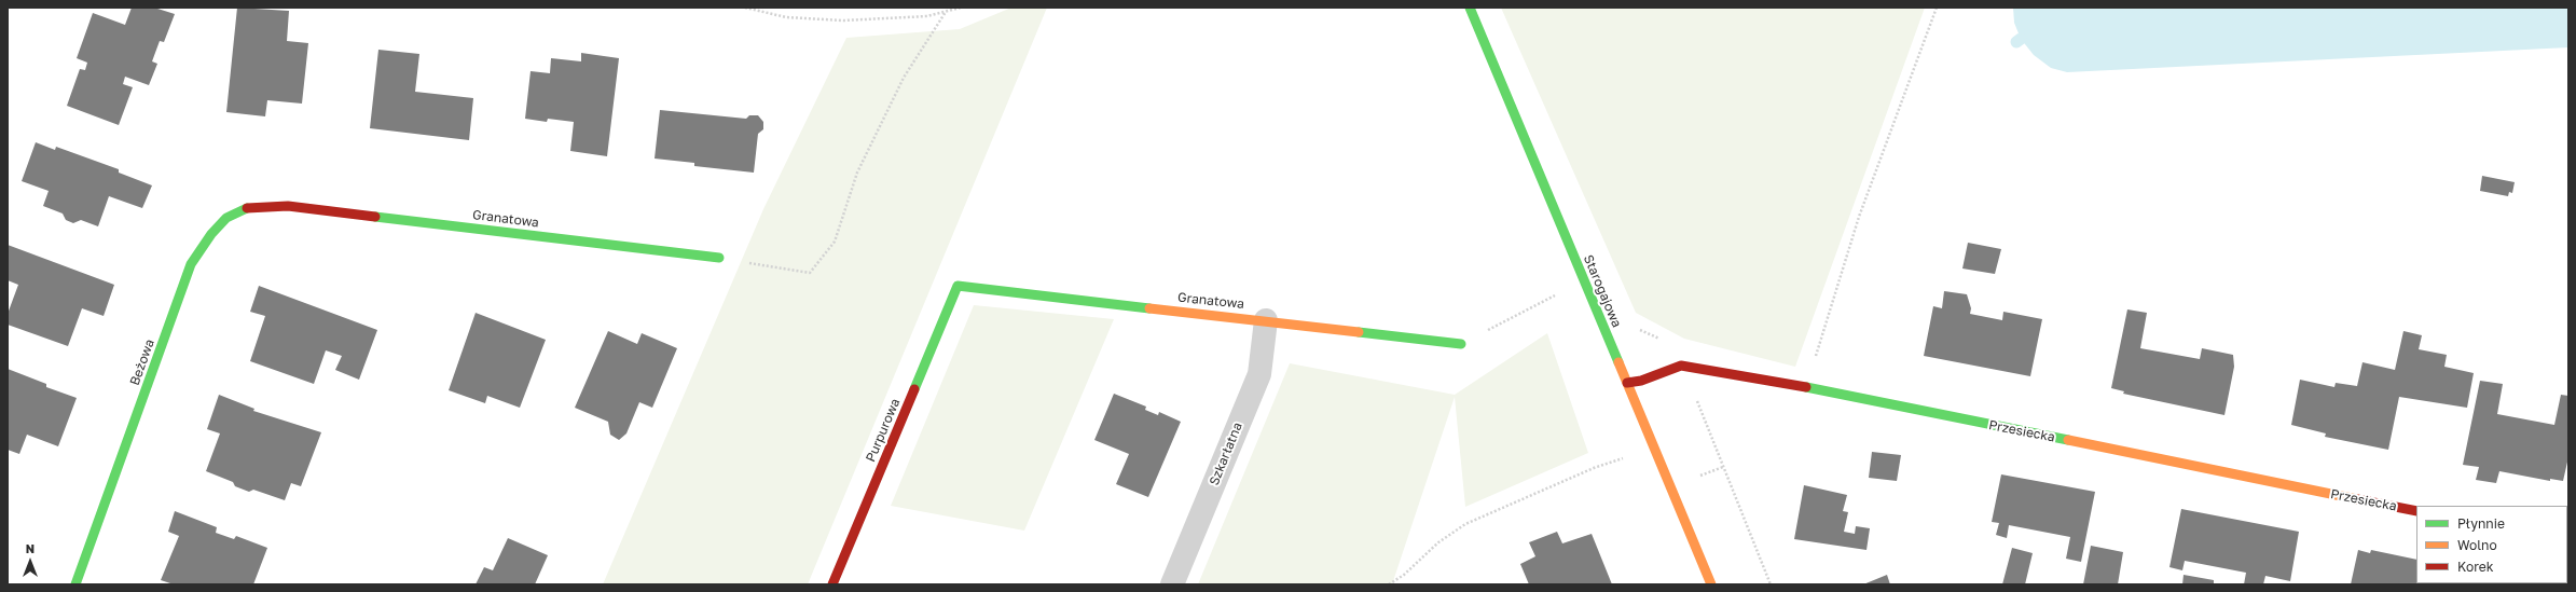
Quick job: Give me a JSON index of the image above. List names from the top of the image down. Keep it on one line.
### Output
{"streets":{"street":["Granatowa","Starogajowa","Beżowa","Purpurowa","Przesiecka","Szkarłatna"]},"crossings":[["Granatowa","Beżowa"],["Granatowa","Purpurowa"],["Granatowa","Szkarłatna"]],"legend":["Płynnie","Wolno","Korek"],"north":"top"}
